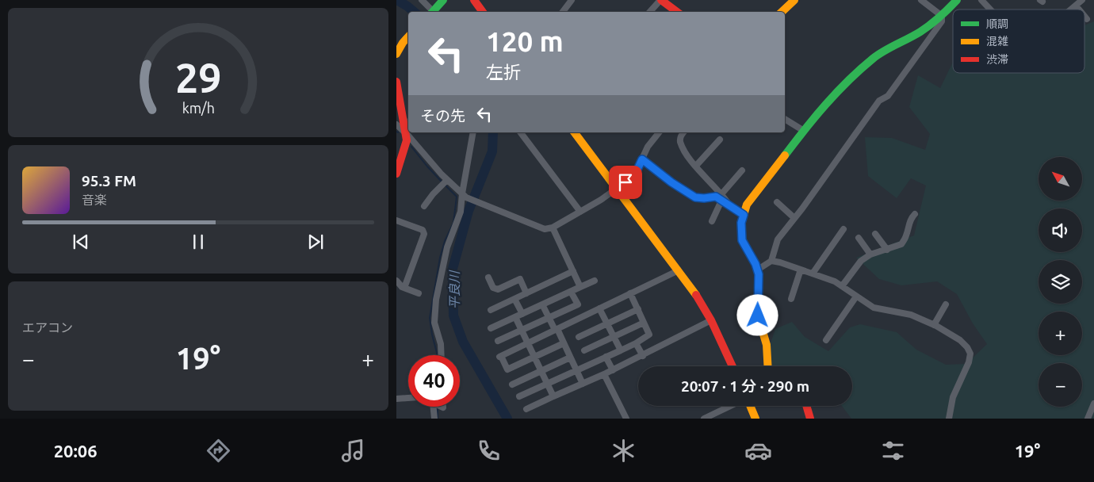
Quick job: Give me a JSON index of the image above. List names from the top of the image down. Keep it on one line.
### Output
{"water":["平良川"],"legend":["順調","混雑","渋滞"],"north":"top left","page":{"turn":["120 m","左折"],"then":"その先","map_buttons":["+","−"],"song":["95.3 FM","音楽"],"tile":"エアコン","heat":["−","19°","+"],"limit":"40","trip":"20:07 · 1 分 · 290 m","tabs":["20:06","19°"],"gauge":["29","km/h"]}}
